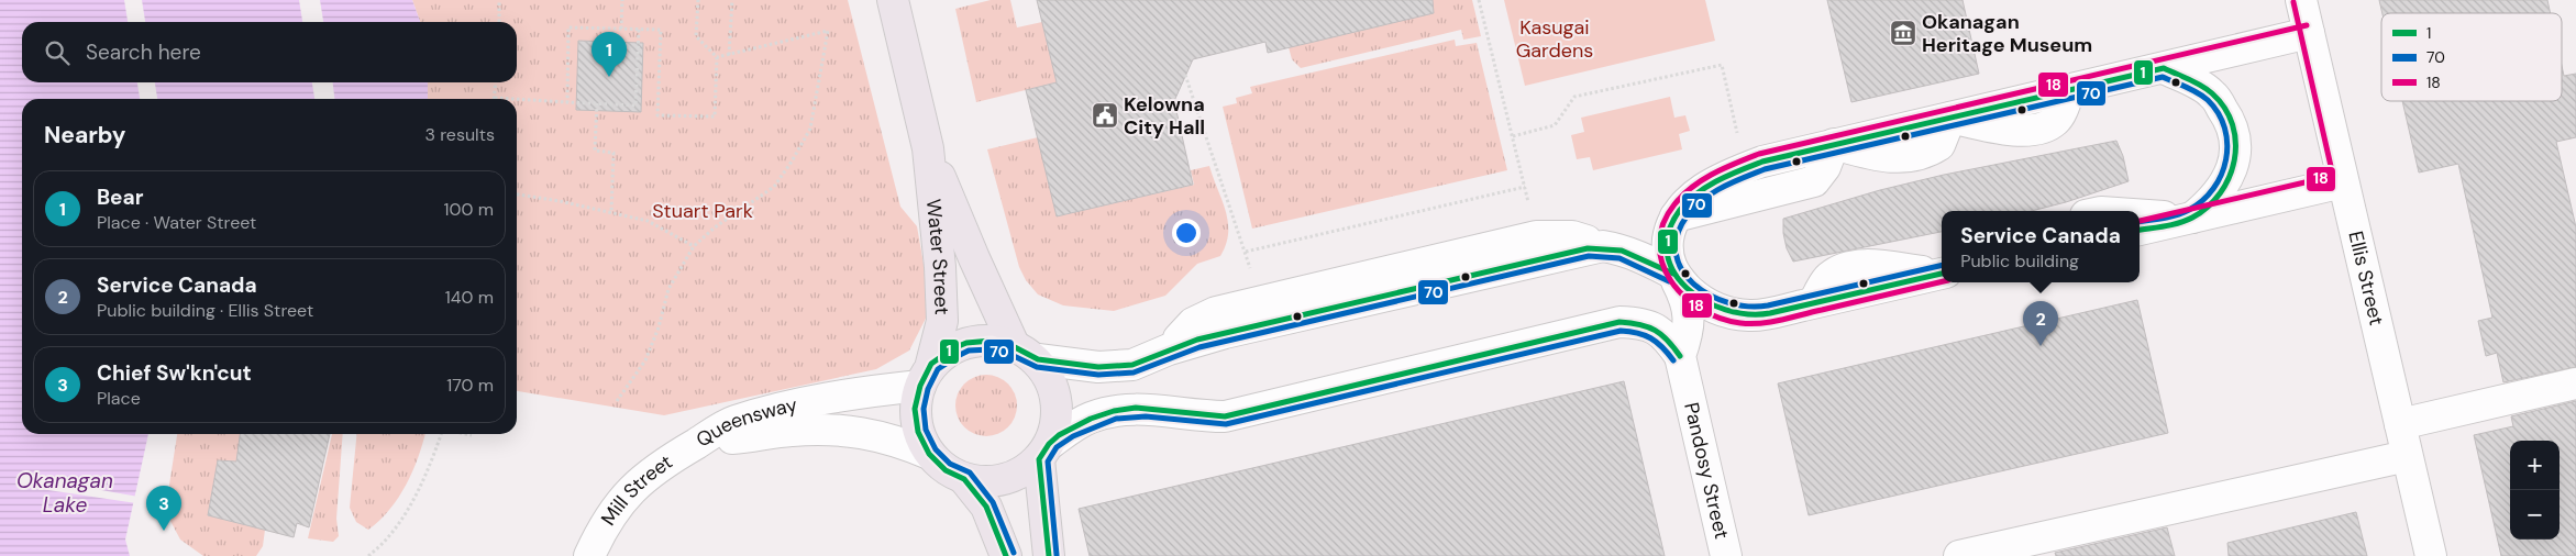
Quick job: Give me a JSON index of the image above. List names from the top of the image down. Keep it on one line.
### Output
{"streets":{"main road":["Water Street"],"street":["Ellis Street","Queensway","Pandosy Street","Mill Street"]},"crossings":[["Water Street","Queensway"],["Queensway","Mill Street"]],"water":["Okanagan Lake"],"parks":["Kasugai Gardens","Stuart Park"],"places":{"museum":["Okanagan Heritage Museum"],"public building":["Kelowna City Hall"]},"lines":["transit line 18","transit line 1","transit line 70"],"legend":["1","70","18"],"page":{"search":"Search here","pins":["1","2","3"],"heading":["Nearby","3 results"],"list":[{"mark":"1","name":"Bear","note":"Place · Water Street","value":"100 m"},{"mark":"2","name":"Service Canada","note":"Public building · Ellis Street","value":"140 m"},{"mark":"3","name":"Chief Sw'kn'cut","note":"Place","value":"170 m"}],"popup":["Service Canada","Public building"],"map_buttons":["+","−"]}}
